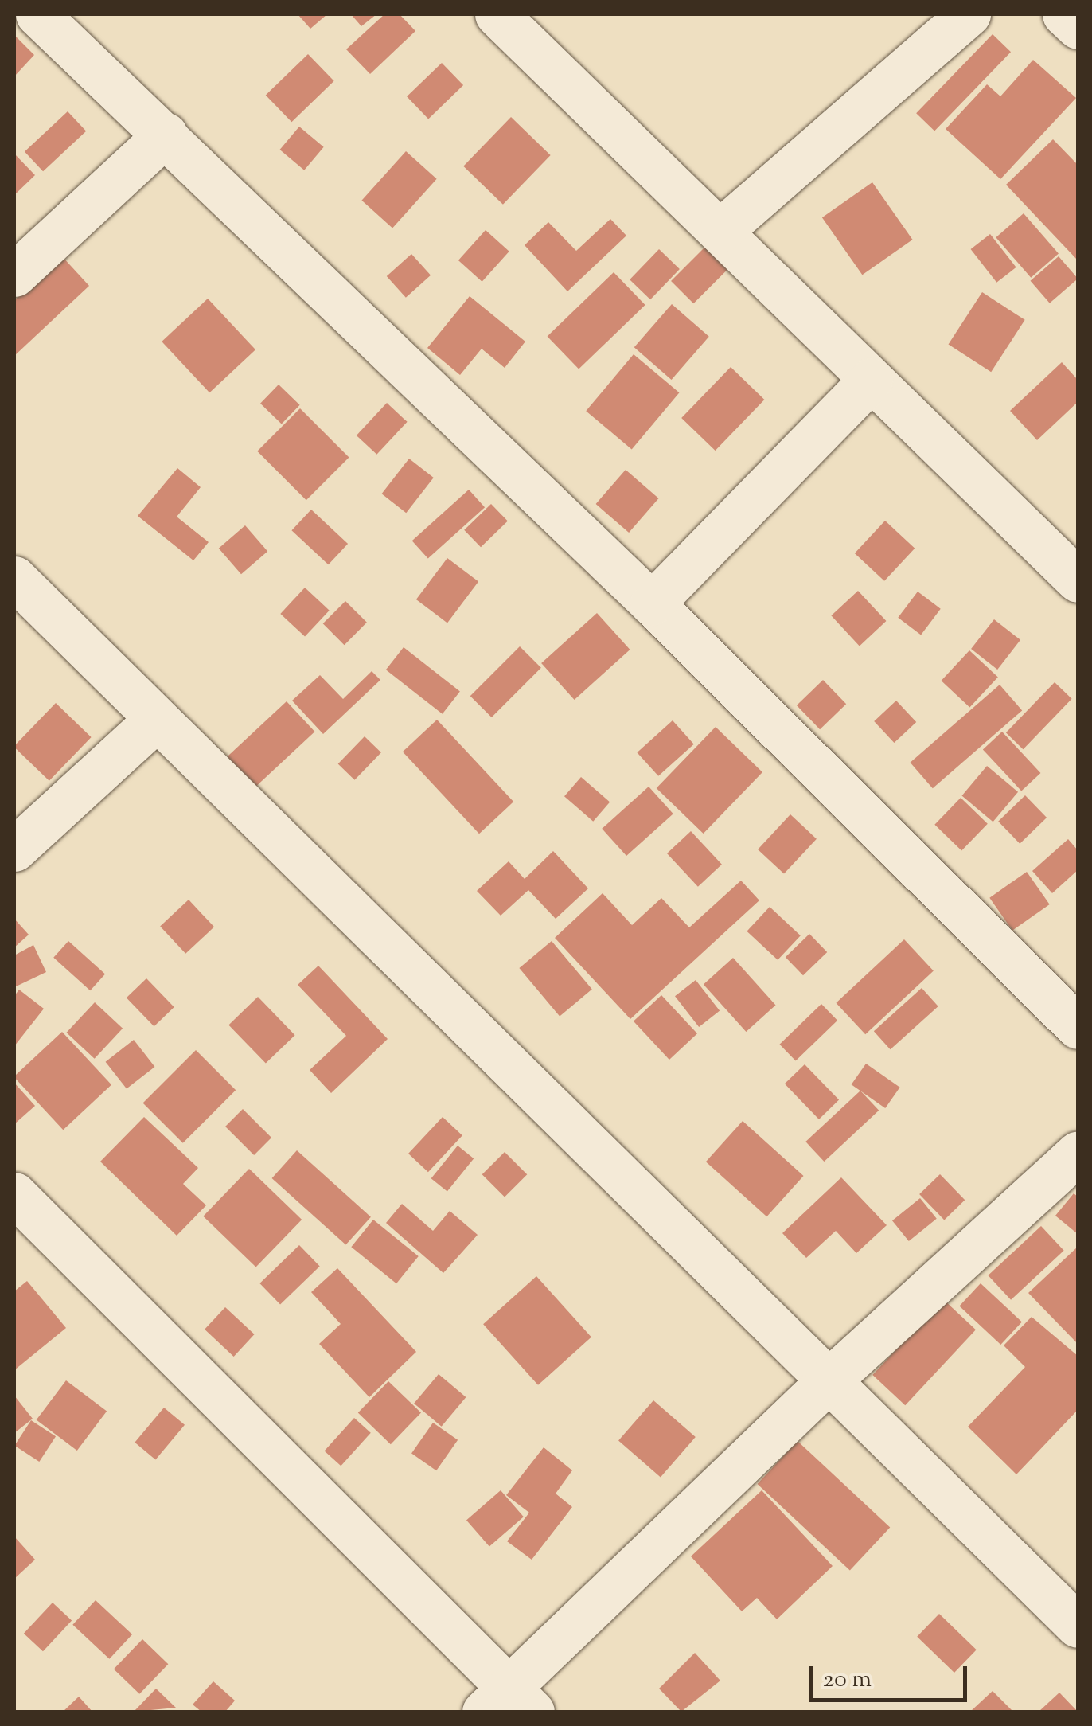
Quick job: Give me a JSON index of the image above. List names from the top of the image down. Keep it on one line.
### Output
{"scale_bar":"20 m"}
